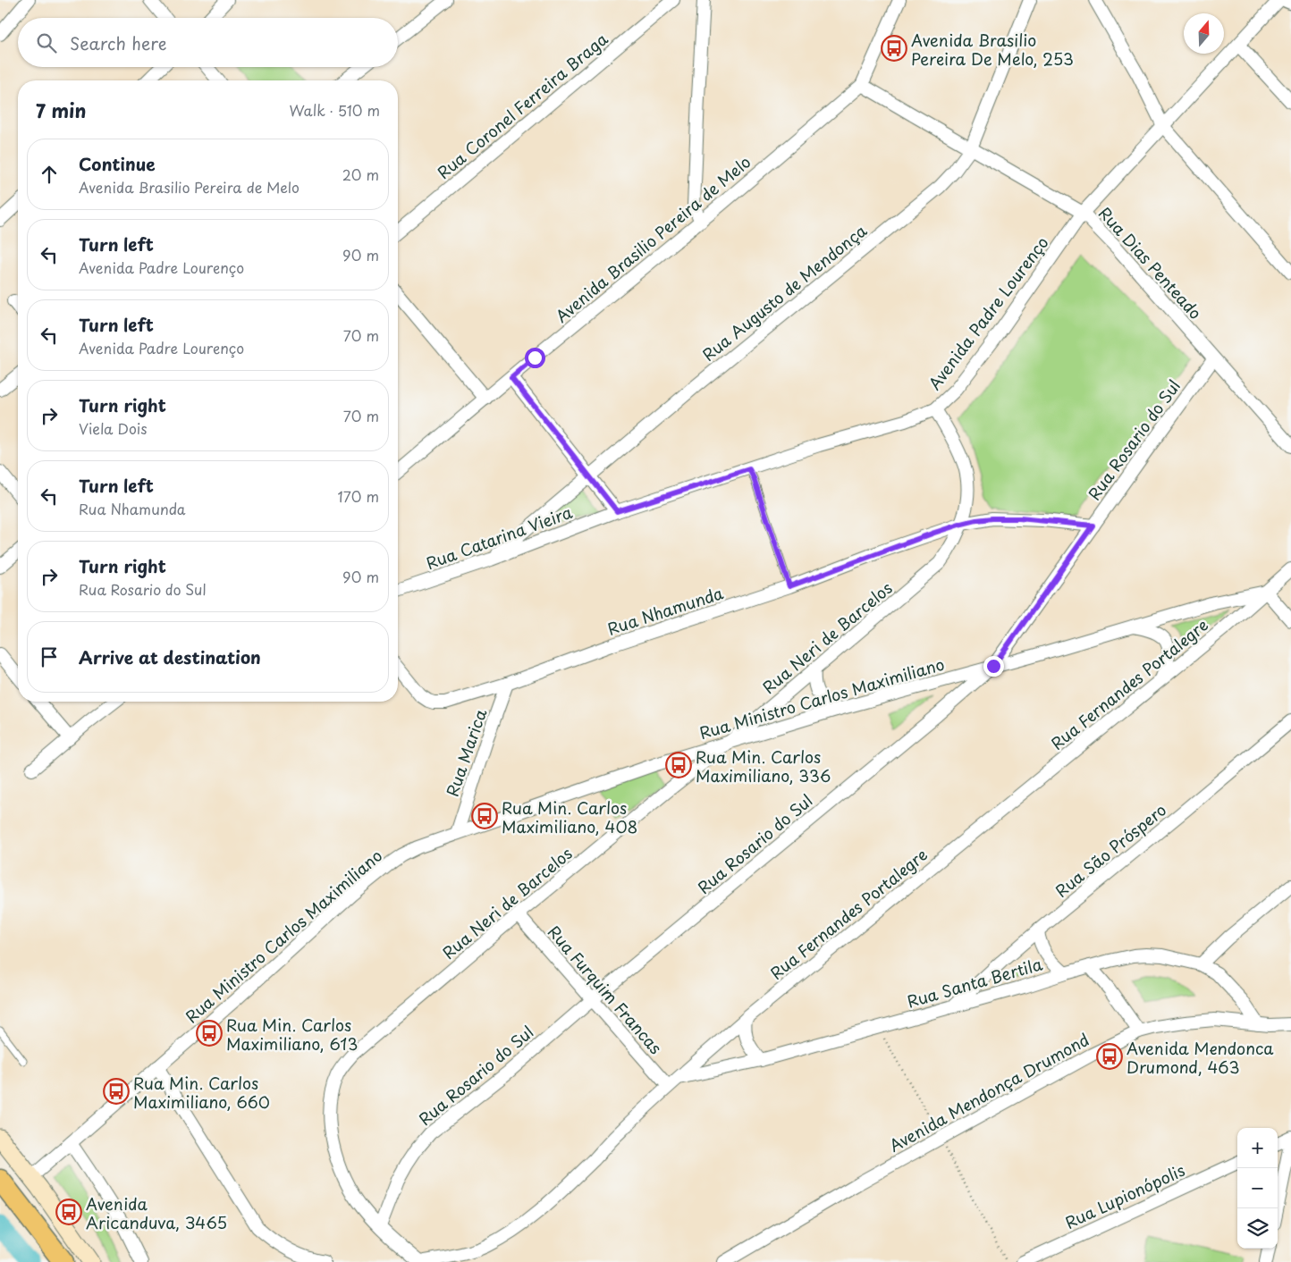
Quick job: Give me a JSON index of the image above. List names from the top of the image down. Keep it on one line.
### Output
{"streets":{"street":["Rua Coronel Ferreira Braga","Avenida Brasilio Pereira de Melo","Rua Dias Penteado","Rua Augusto de Mendonça","Avenida Padre Lourenço","Rua Rosario do Sul","Rua Catarina Vieira","Rua Nhamunda","Rua Neri de Barcelos","Rua Fernandes Portalegre","Rua Ministro Carlos Maximiliano","Rua Marica","Rua São Próspero","Rua Santa Bertila","Rua Furquim Francas","Avenida Mendonça Drumond","Rua Lupionópolis"]},"crossings":[["Avenida Brasilio Pereira de Melo","Rua Dias Penteado"],["Rua Dias Penteado","Rua Augusto de Mendonça"],["Rua Dias Penteado","Avenida Padre Lourenço"],["Rua Dias Penteado","Rua Rosario do Sul"],["Rua Augusto de Mendonça","Rua Catarina Vieira"],["Avenida Padre Lourenço","Rua Catarina Vieira"],["Rua Rosario do Sul","Rua Nhamunda"],["Rua Rosario do Sul","Rua Neri de Barcelos"],["Rua Rosario do Sul","Rua Ministro Carlos Maximiliano"],["Rua Rosario do Sul","Rua Furquim Francas"],["Rua Nhamunda","Rua Neri de Barcelos"],["Rua Nhamunda","Rua Marica"],["Rua Neri de Barcelos","Rua Fernandes Portalegre"],["Rua Neri de Barcelos","Rua Ministro Carlos Maximiliano"],["Rua Neri de Barcelos","Rua Furquim Francas"],["Rua Fernandes Portalegre","Rua Ministro Carlos Maximiliano"],["Rua Fernandes Portalegre","Rua Santa Bertila"],["Rua Fernandes Portalegre","Rua Furquim Francas"],["Rua Ministro Carlos Maximiliano","Rua Marica"],["Rua São Próspero","Rua Santa Bertila"],["Rua Santa Bertila","Avenida Mendonça Drumond"]],"places":{"bus stop":["Avenida Brasilio Pereira De Melo, 253","Rua Min. Carlos Maximiliano, 336","Rua Min. Carlos Maximiliano, 408","Rua Min. Carlos Maximiliano, 613","Avenida Mendonca Drumond, 463","Rua Min. Carlos Maximiliano, 660","Avenida Aricanduva, 3465"]},"north":"top","page":{"search":"Search here","heading":["7 min","Walk · 510 m"],"list":[["Continue","Avenida Brasilio Pereira de Melo","20 m"],["Turn left","Avenida Padre Lourenço","90 m"],["Turn left","Avenida Padre Lourenço","70 m"],["Turn right","Viela Dois","70 m"],["Turn left","Rua Nhamunda","170 m"],["Turn right","Rua Rosario do Sul","90 m"],"Arrive at destination"],"map_buttons":["+","−"]}}
